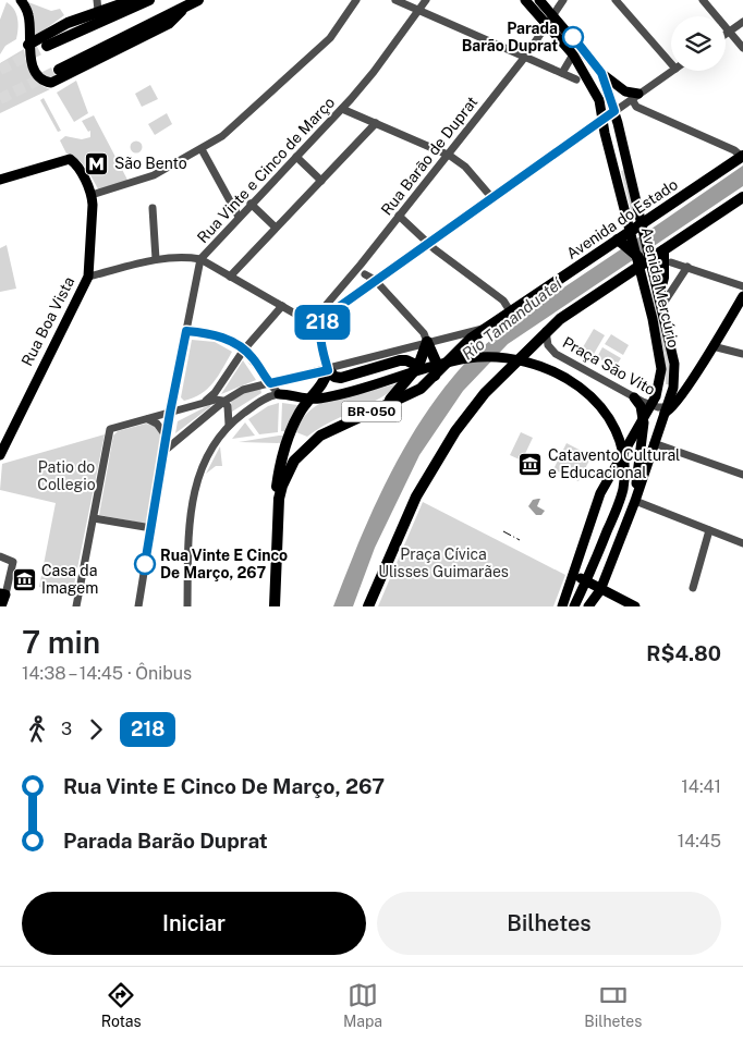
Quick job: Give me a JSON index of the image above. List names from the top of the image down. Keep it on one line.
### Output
{"streets":{"highway":["Avenida do Estado","BR-050"],"main road":["Avenida Mercúrio","Rua Boa Vista"],"street":["Rua Barão de Duprat","Rua Vinte e Cinco de Março","Praça São Vito"]},"crossings":[["Avenida do Estado","Avenida Mercúrio"],["Avenida Mercúrio","Praça São Vito"]],"water":["Rio Tamanduateí"],"parks":["Patio do Collegio","Praça Cívica Ulisses Guimarães"],"places":{"other":["Parada Barão Duprat","Rua Vinte E Cinco De Março, 267"],"metro station":["São Bento"],"museum":["Catavento Cultural e Educacional","Casa da Imagem"]},"lines":["bus line 218"],"page":{"on_map":"218","heading":["7 min","14:38 – 14:45 · Ônibus","R$4.80"],"legs":["3","218"],"list":[{"name":"Rua Vinte E Cinco De Março, 267","value":"14:41"},{"name":"Parada Barão Duprat","value":"14:45"}],"buttons":["Iniciar","Bilhetes"],"tabs":["Rotas","Mapa","Bilhetes"]}}
